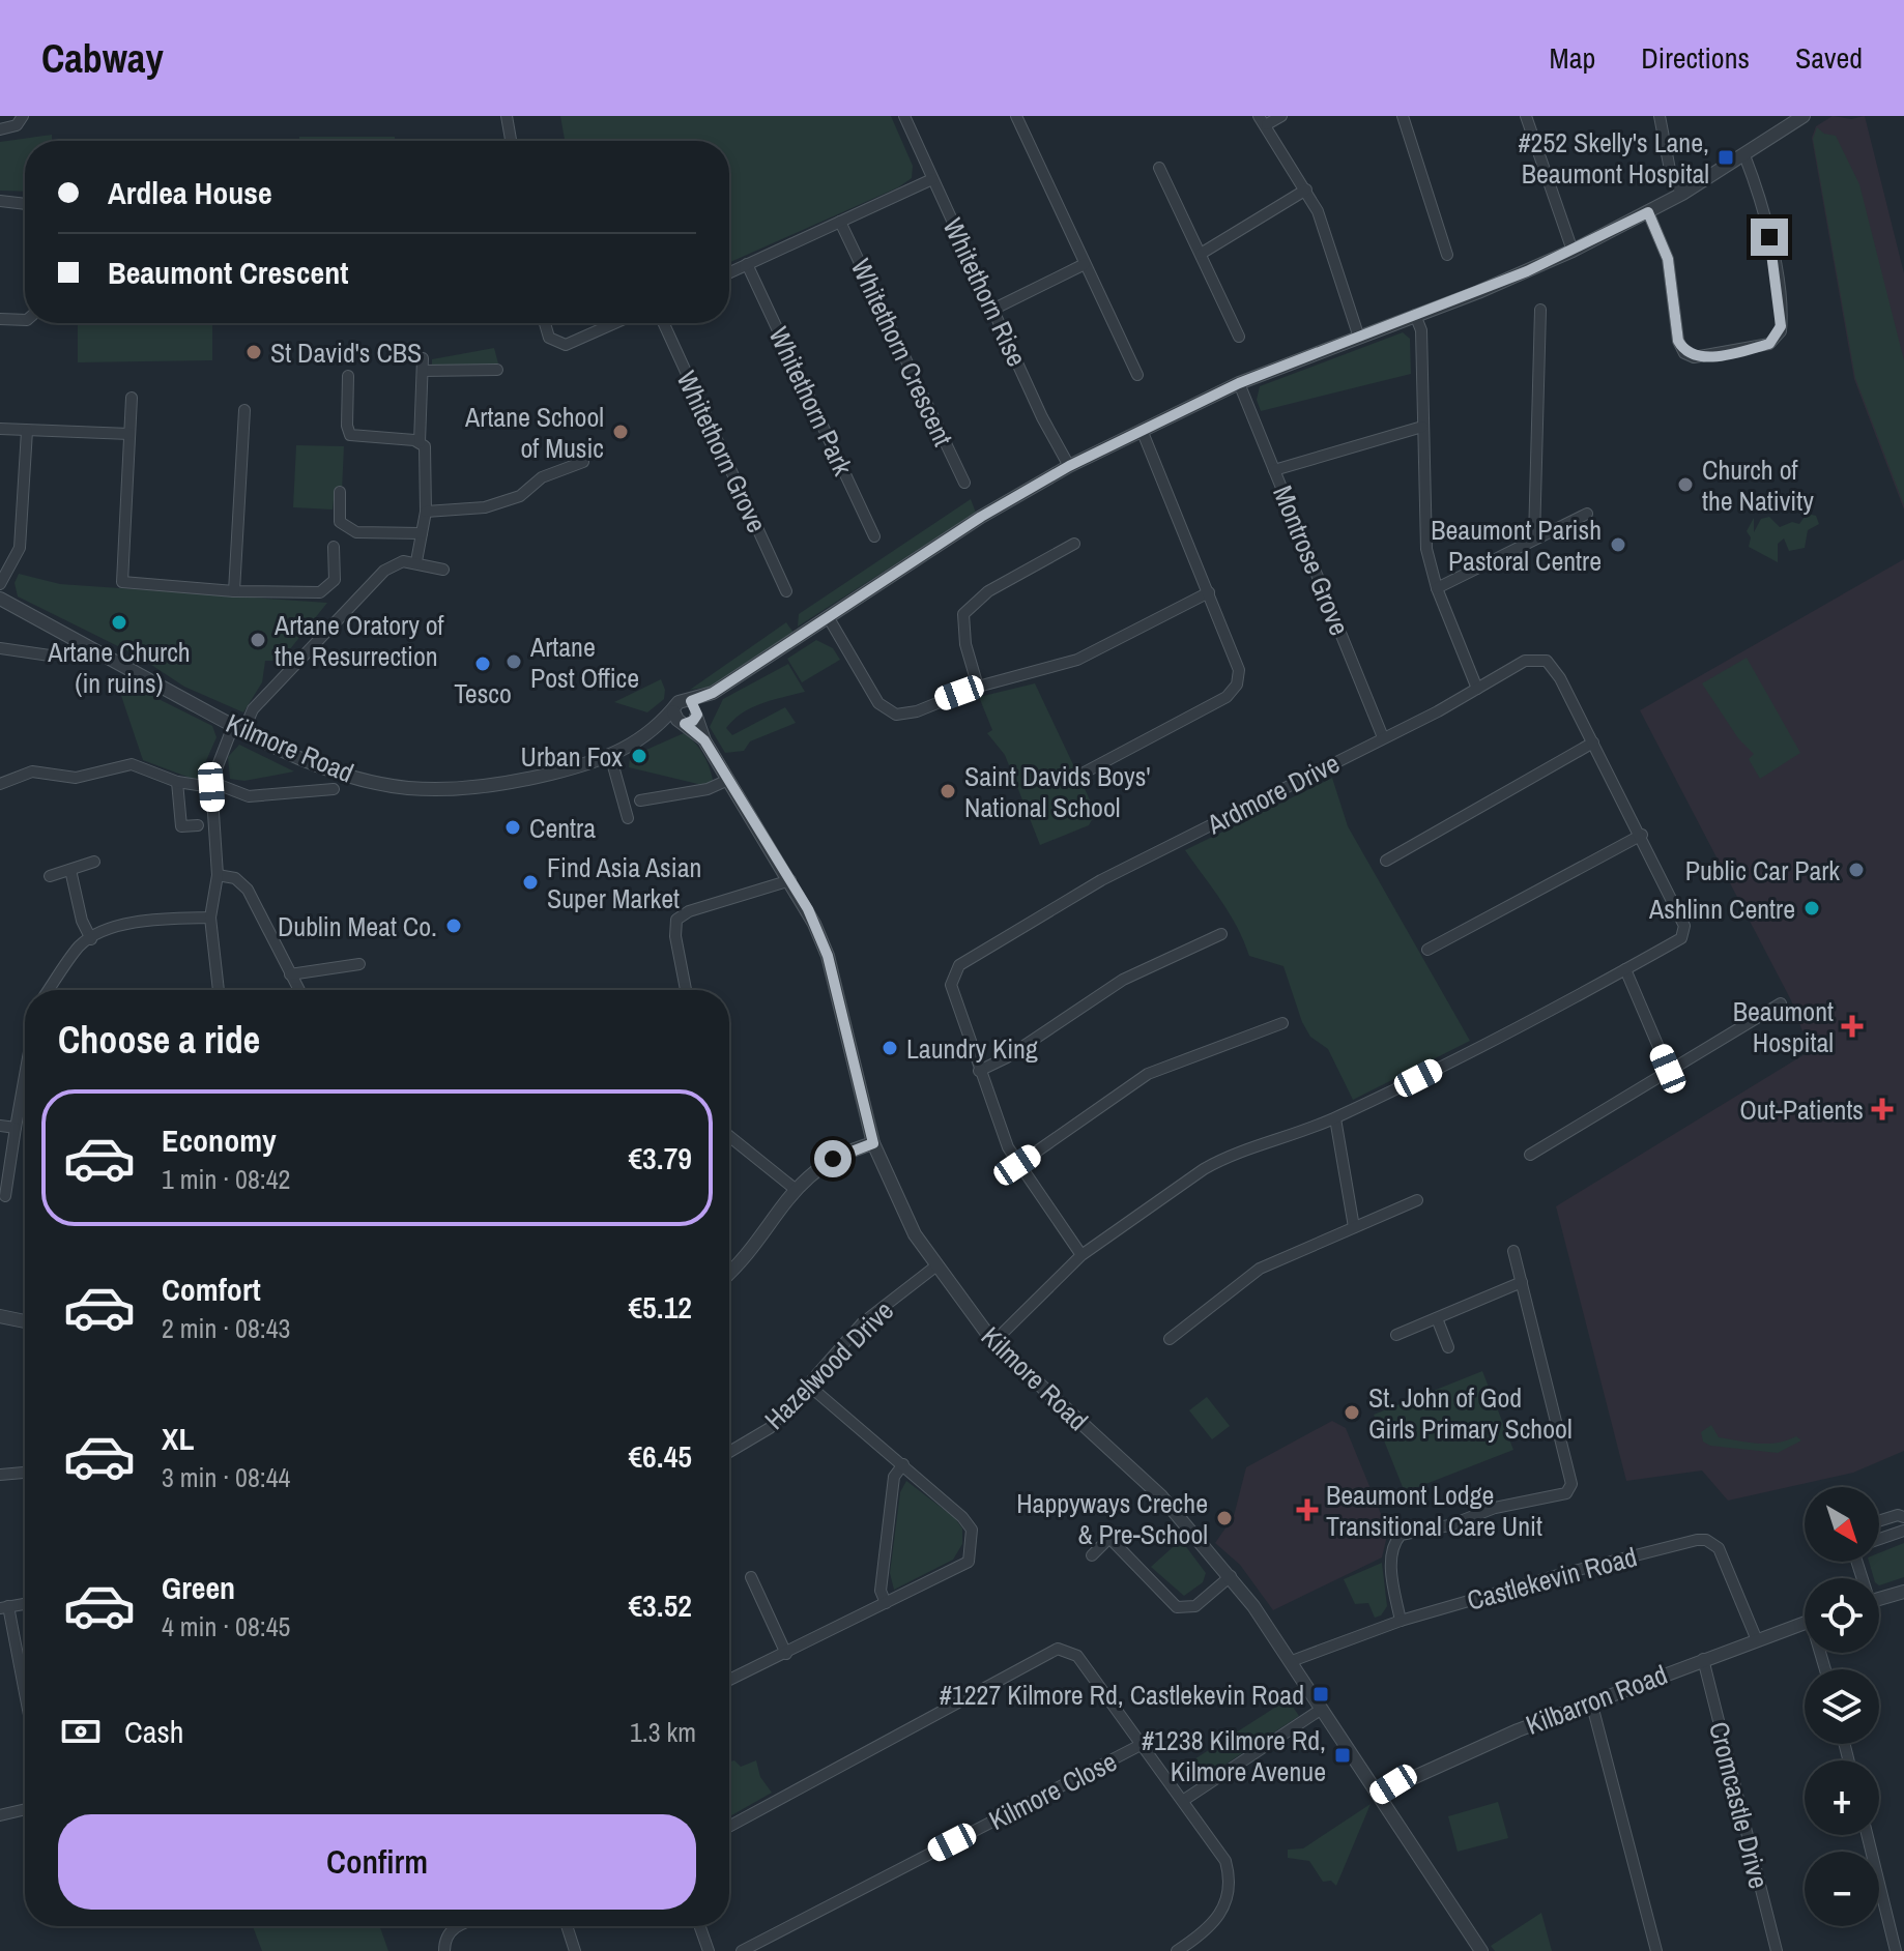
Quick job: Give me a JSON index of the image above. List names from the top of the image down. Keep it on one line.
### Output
{"streets":{"street":["Whitethorn Rise","Whitethorn Crescent","Whitethorn Park","Whitethorn Grove","Montrose Grove","Kilmore Road","Ardmore Drive","Hazelwood Drive","Castlekevin Road","Kilbarron Road","Kilmore Close","Cromcastle Drive"]},"crossings":[["Montrose Grove","Ardmore Drive"],["Kilmore Road","Ardmore Drive"],["Kilmore Road","Hazelwood Drive"],["Kilmore Road","Castlekevin Road"],["Kilmore Road","Kilbarron Road"],["Castlekevin Road","Kilbarron Road"],["Kilbarron Road","Cromcastle Drive"]],"places":{"transit":["#252 Skelly's Lane, Beaumont Hospital","#1227 Kilmore Rd, Castlekevin Road","#1238 Kilmore Rd, Kilmore Avenue"],"other":["St David's CBS","Artane School of Music","Church of the Nativity","Beaumont Parish Pastoral Centre","Artane Church (in ruins)","Artane Oratory of the Resurrection","Artane Post Office","Tesco","Urban Fox","Saint Davids Boys' National School","Centra","Public Car Park","Find Asia Asian Super Market","Ashlinn Centre","Dublin Meat Co.","Laundry King","St. John of God Girls Primary School","Happyways Creche & Pre-School"],"health":["Beaumont Hospital","Out-Patients","Beaumont Lodge Transitional Care Unit"]},"north":"bottom right","page":{"header":"Cabway","nav":["Map","Directions","Saved"],"banner":["Ardlea House","Beaumont Crescent"],"heading":"Choose a ride","list":[{"name":"Economy","note":"1 min · 08:42","value":"€3.79"},{"name":"Comfort","note":"2 min · 08:43","value":"€5.12"},{"name":"XL","note":"3 min · 08:44","value":"€6.45"},{"name":"Green","note":"4 min · 08:45","value":"€3.52"}],"map_buttons":["+","−"],"pay":["Cash","1.3 km"],"buttons":"Confirm"}}
